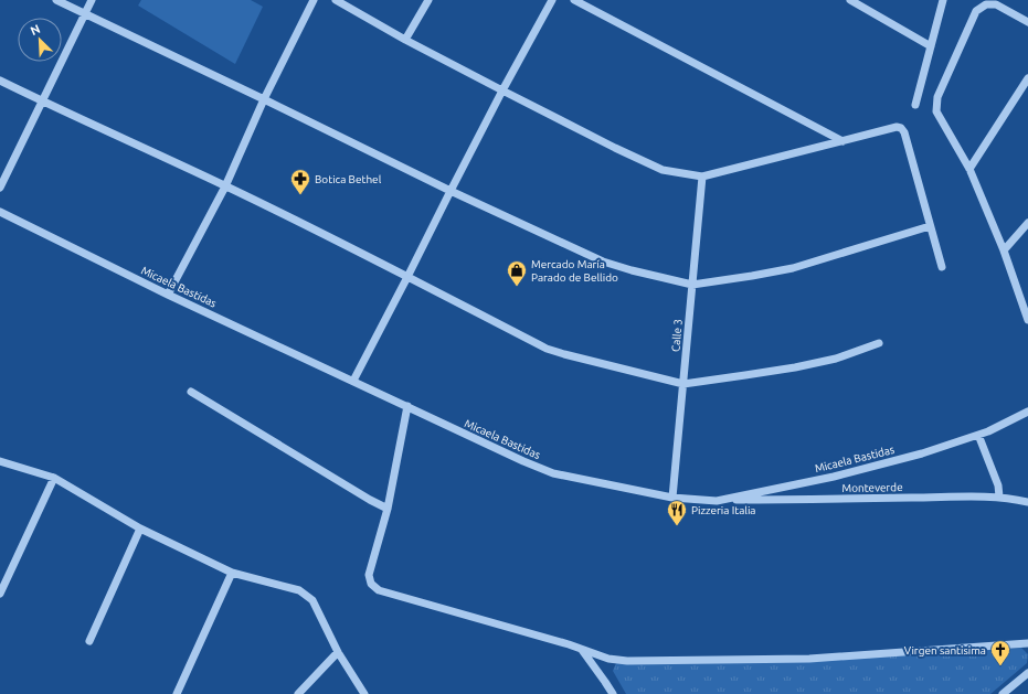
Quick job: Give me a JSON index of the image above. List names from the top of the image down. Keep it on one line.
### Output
{"streets":{"street":["Micaela Bastidas","Calle 3","Monteverde"]},"crossings":[["Micaela Bastidas","Calle 3"],["Micaela Bastidas","Monteverde"]],"places":{"pharmacy":["Botica Bethel"],"shop":["Mercado María Parado de Bellido"],"restaurant":["Pizzeria Italia"],"church":["Virgen santisima"]},"north":"top left"}
